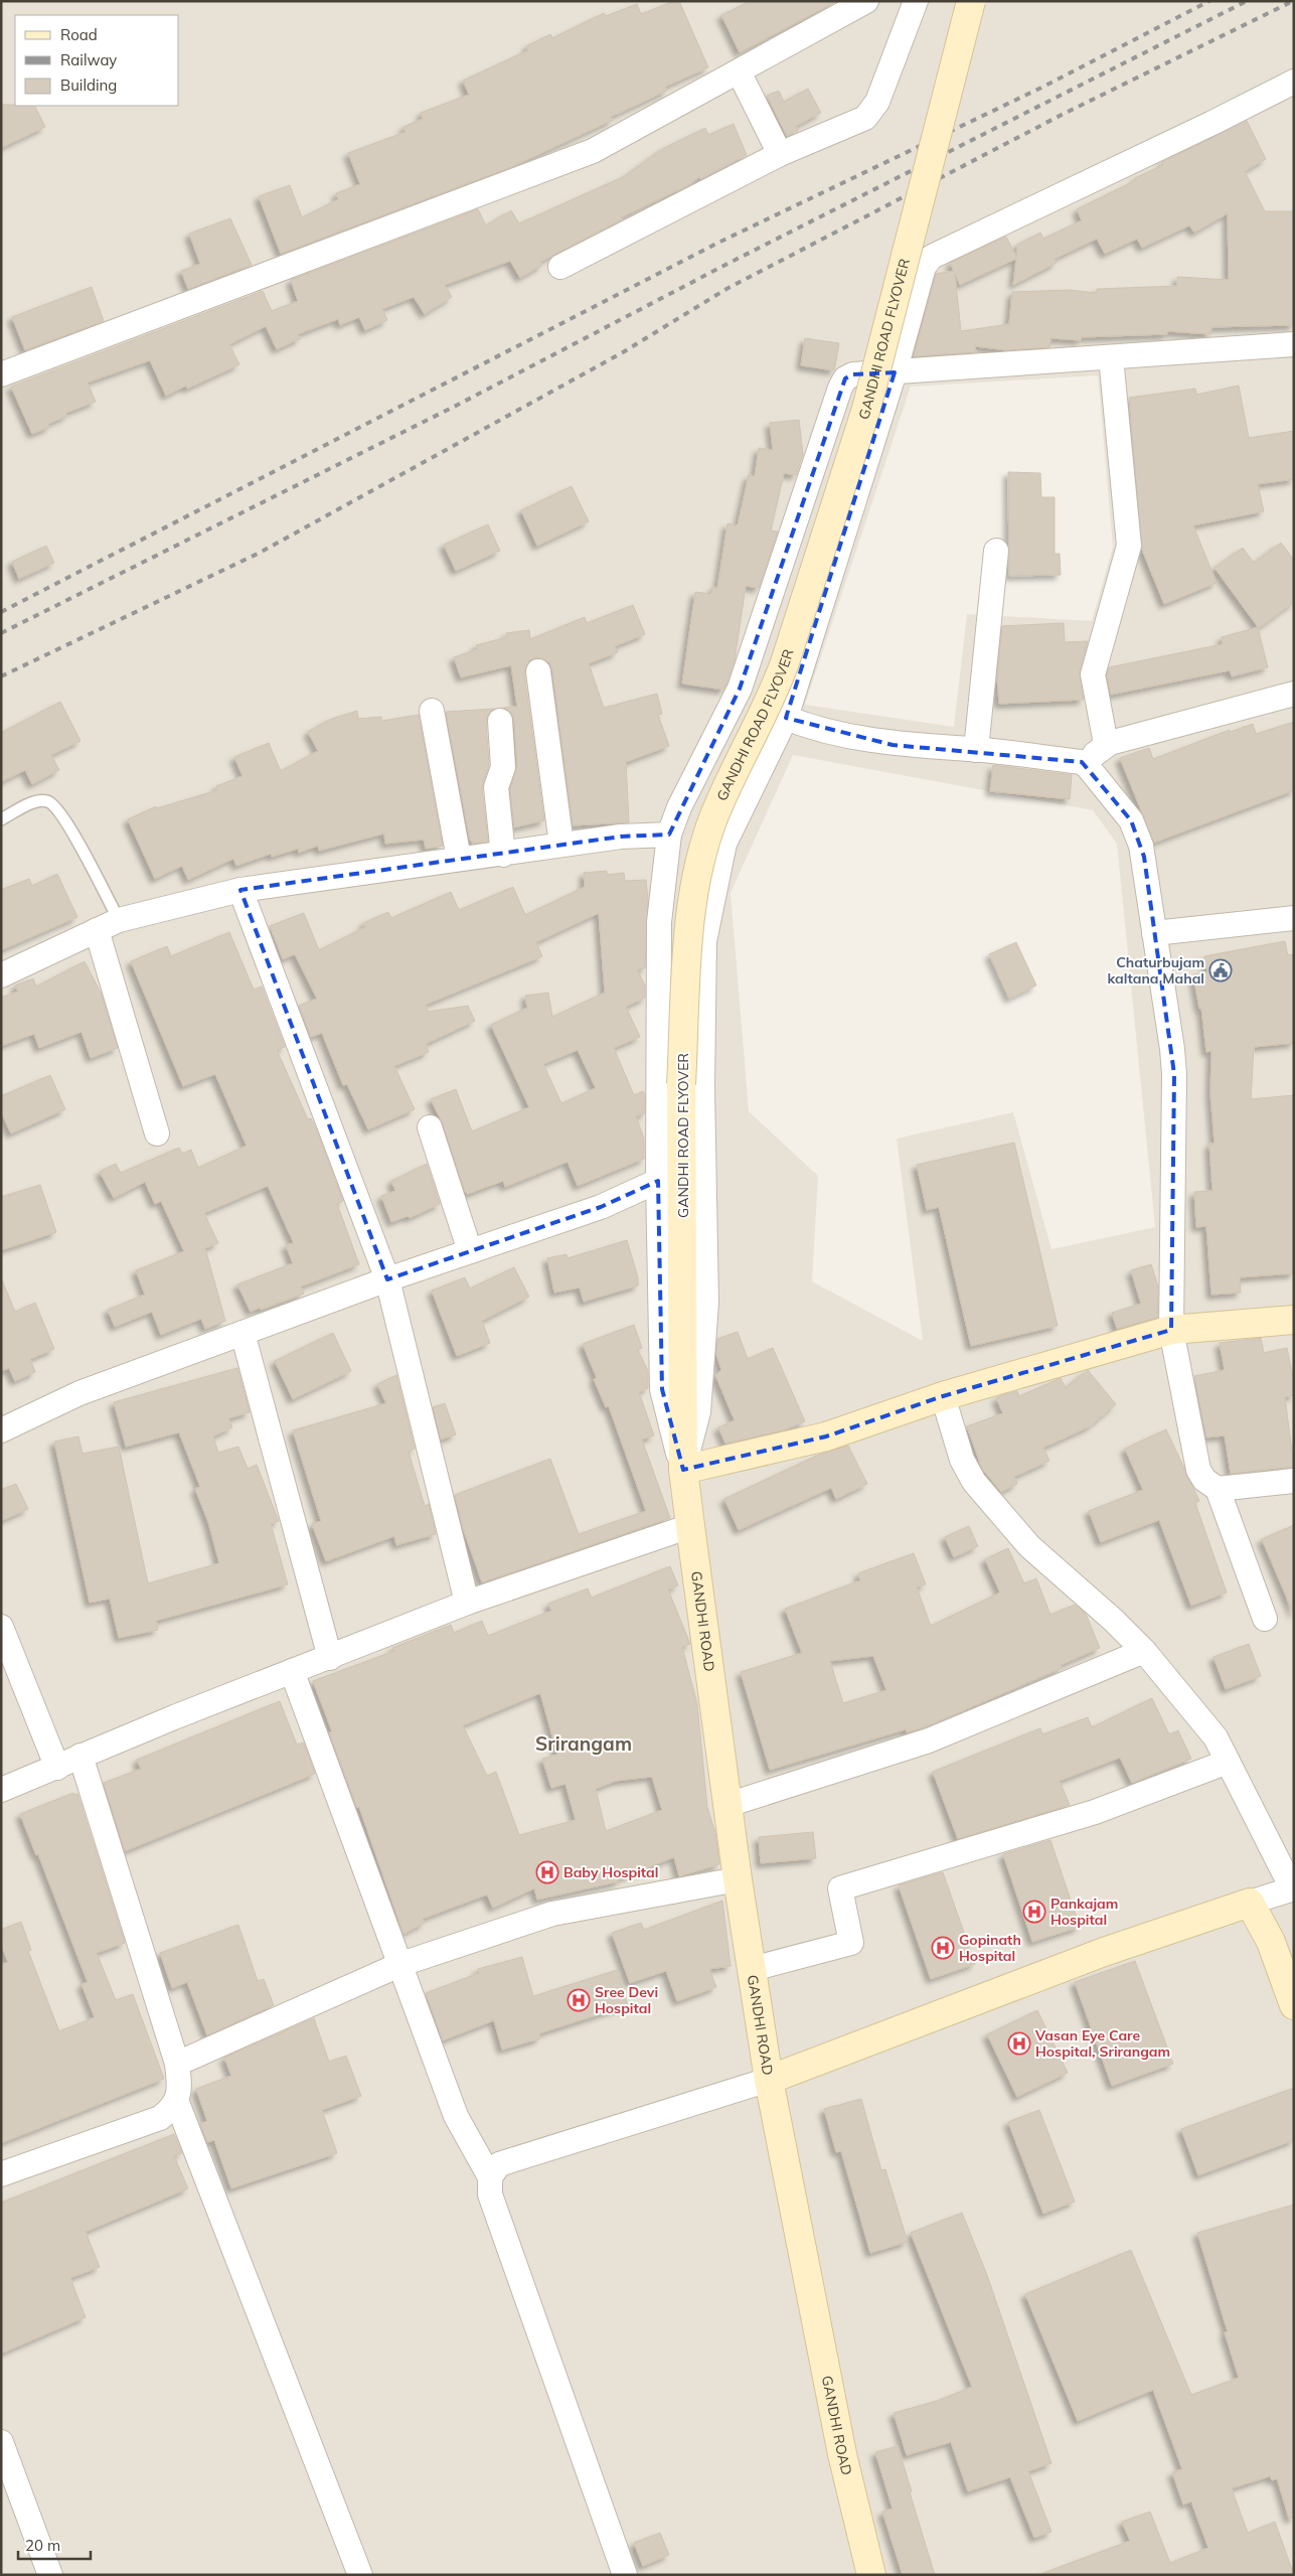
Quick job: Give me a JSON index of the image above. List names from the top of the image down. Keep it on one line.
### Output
{"streets":{"main road":["GANDHI ROAD FLYOVER","GANDHI ROAD"]},"crossings":[["GANDHI ROAD FLYOVER","GANDHI ROAD"]],"districts":["Srirangam"],"places":{"public building":["Chaturbujam kaltana Mahal"],"hospital":["Baby Hospital","Pankajam Hospital","Gopinath Hospital","Sree Devi Hospital","Vasan Eye Care Hospital, Srirangam"]},"legend":["Road","Railway","Building"],"scale_bar":"20 m"}
